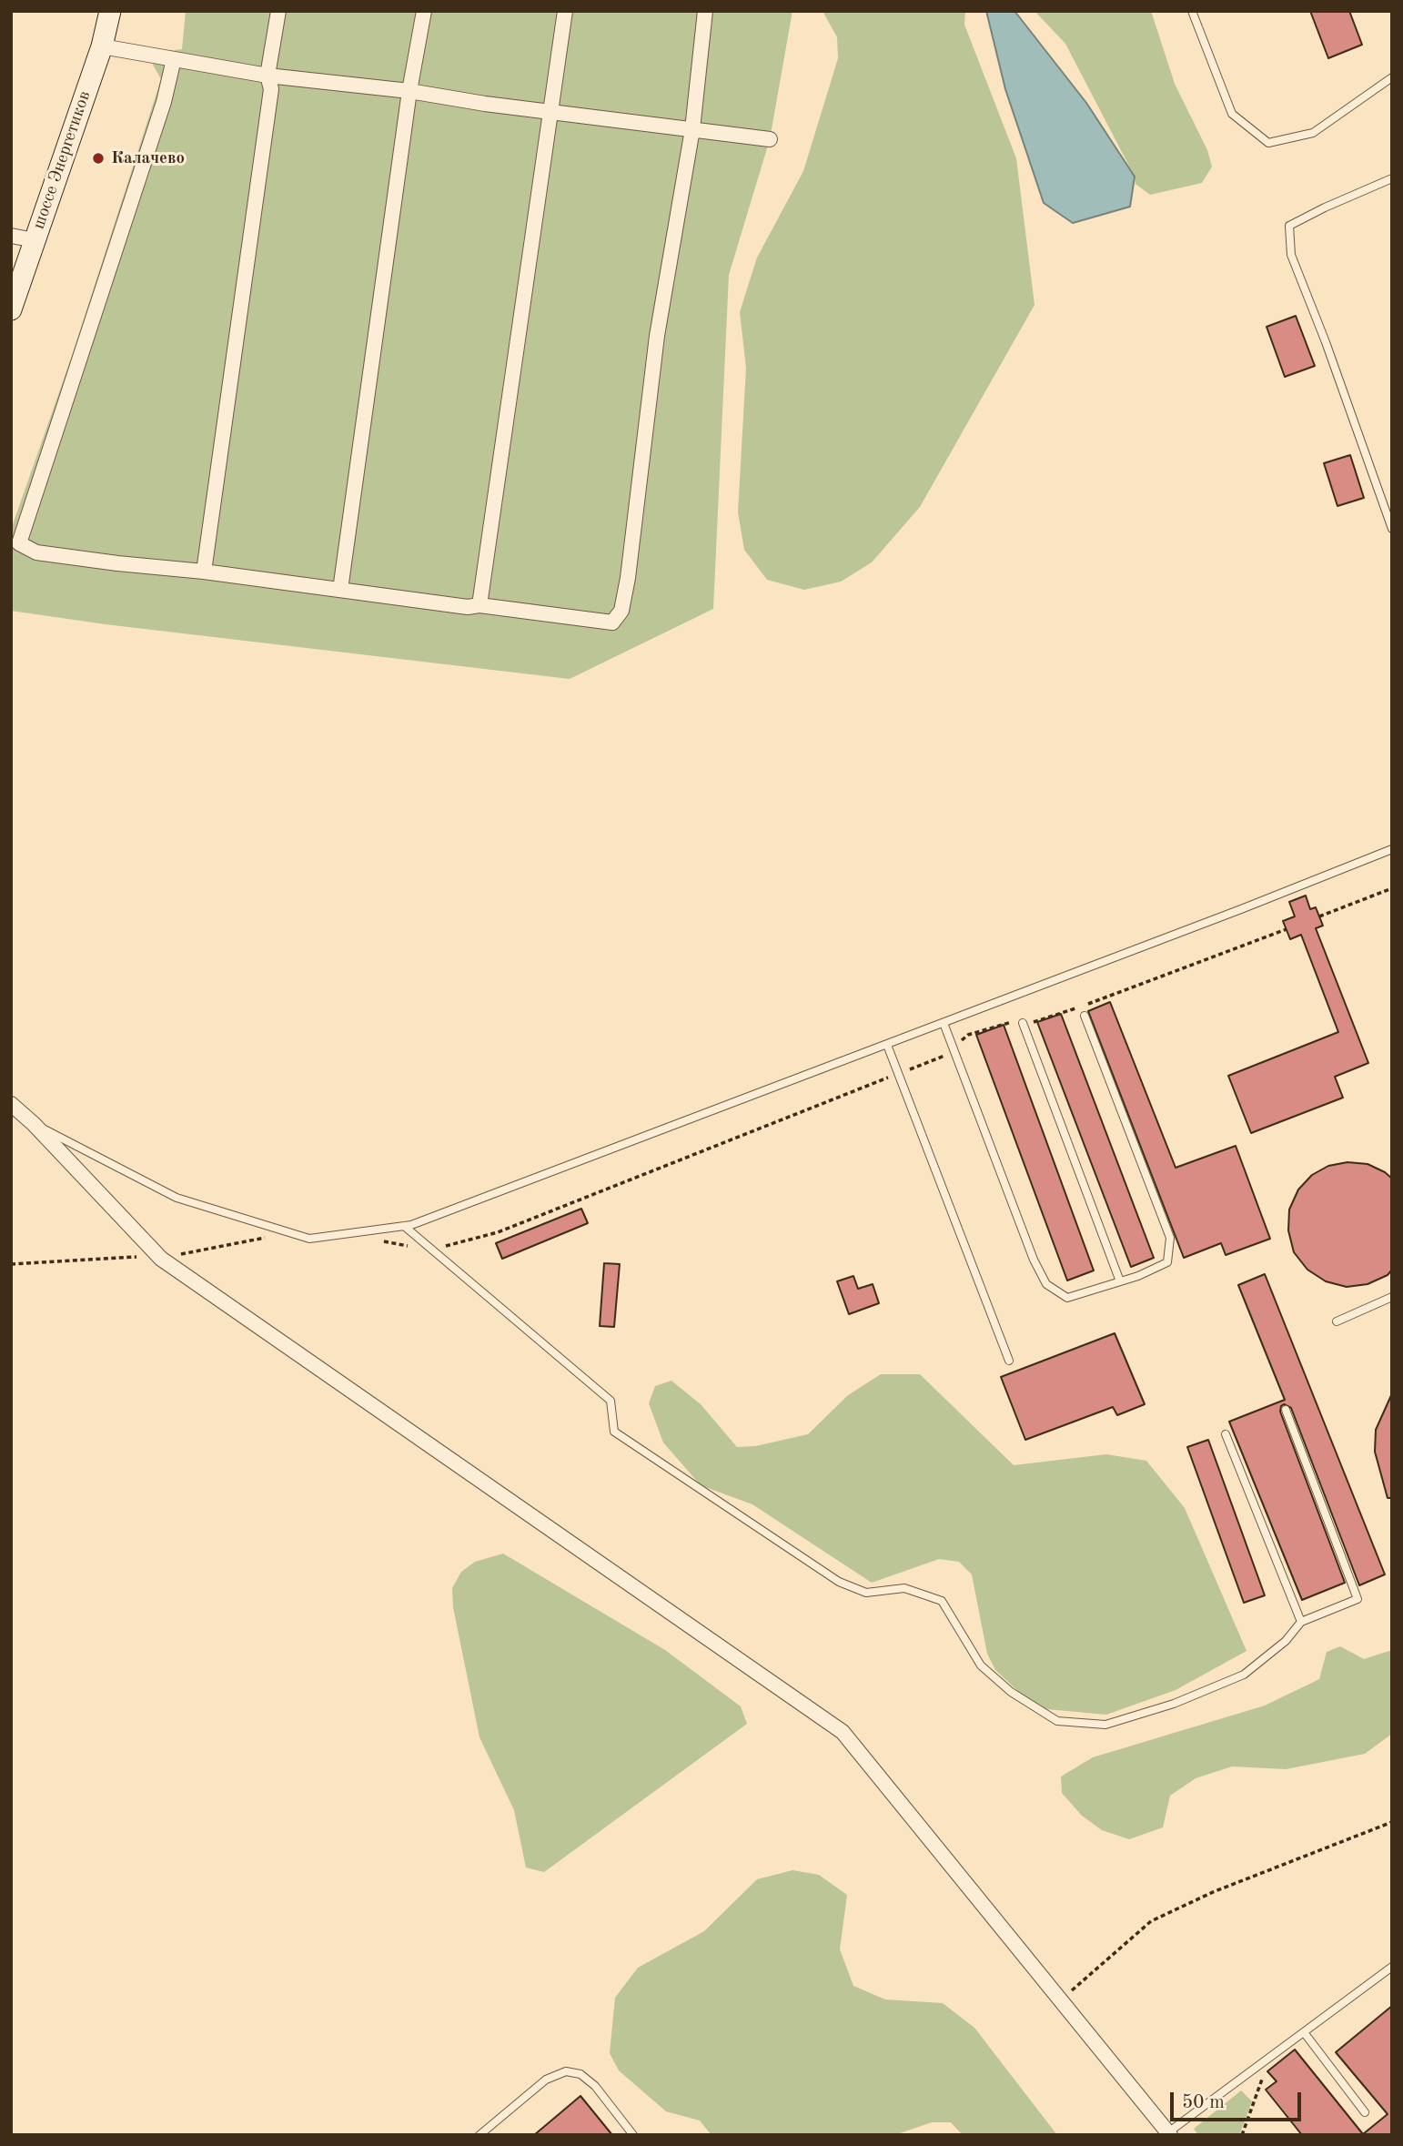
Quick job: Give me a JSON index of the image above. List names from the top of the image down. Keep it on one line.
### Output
{"streets":{"main road":["шоссе Энергетиков"]},"places":["Калачево"],"scale_bar":"50 m"}
